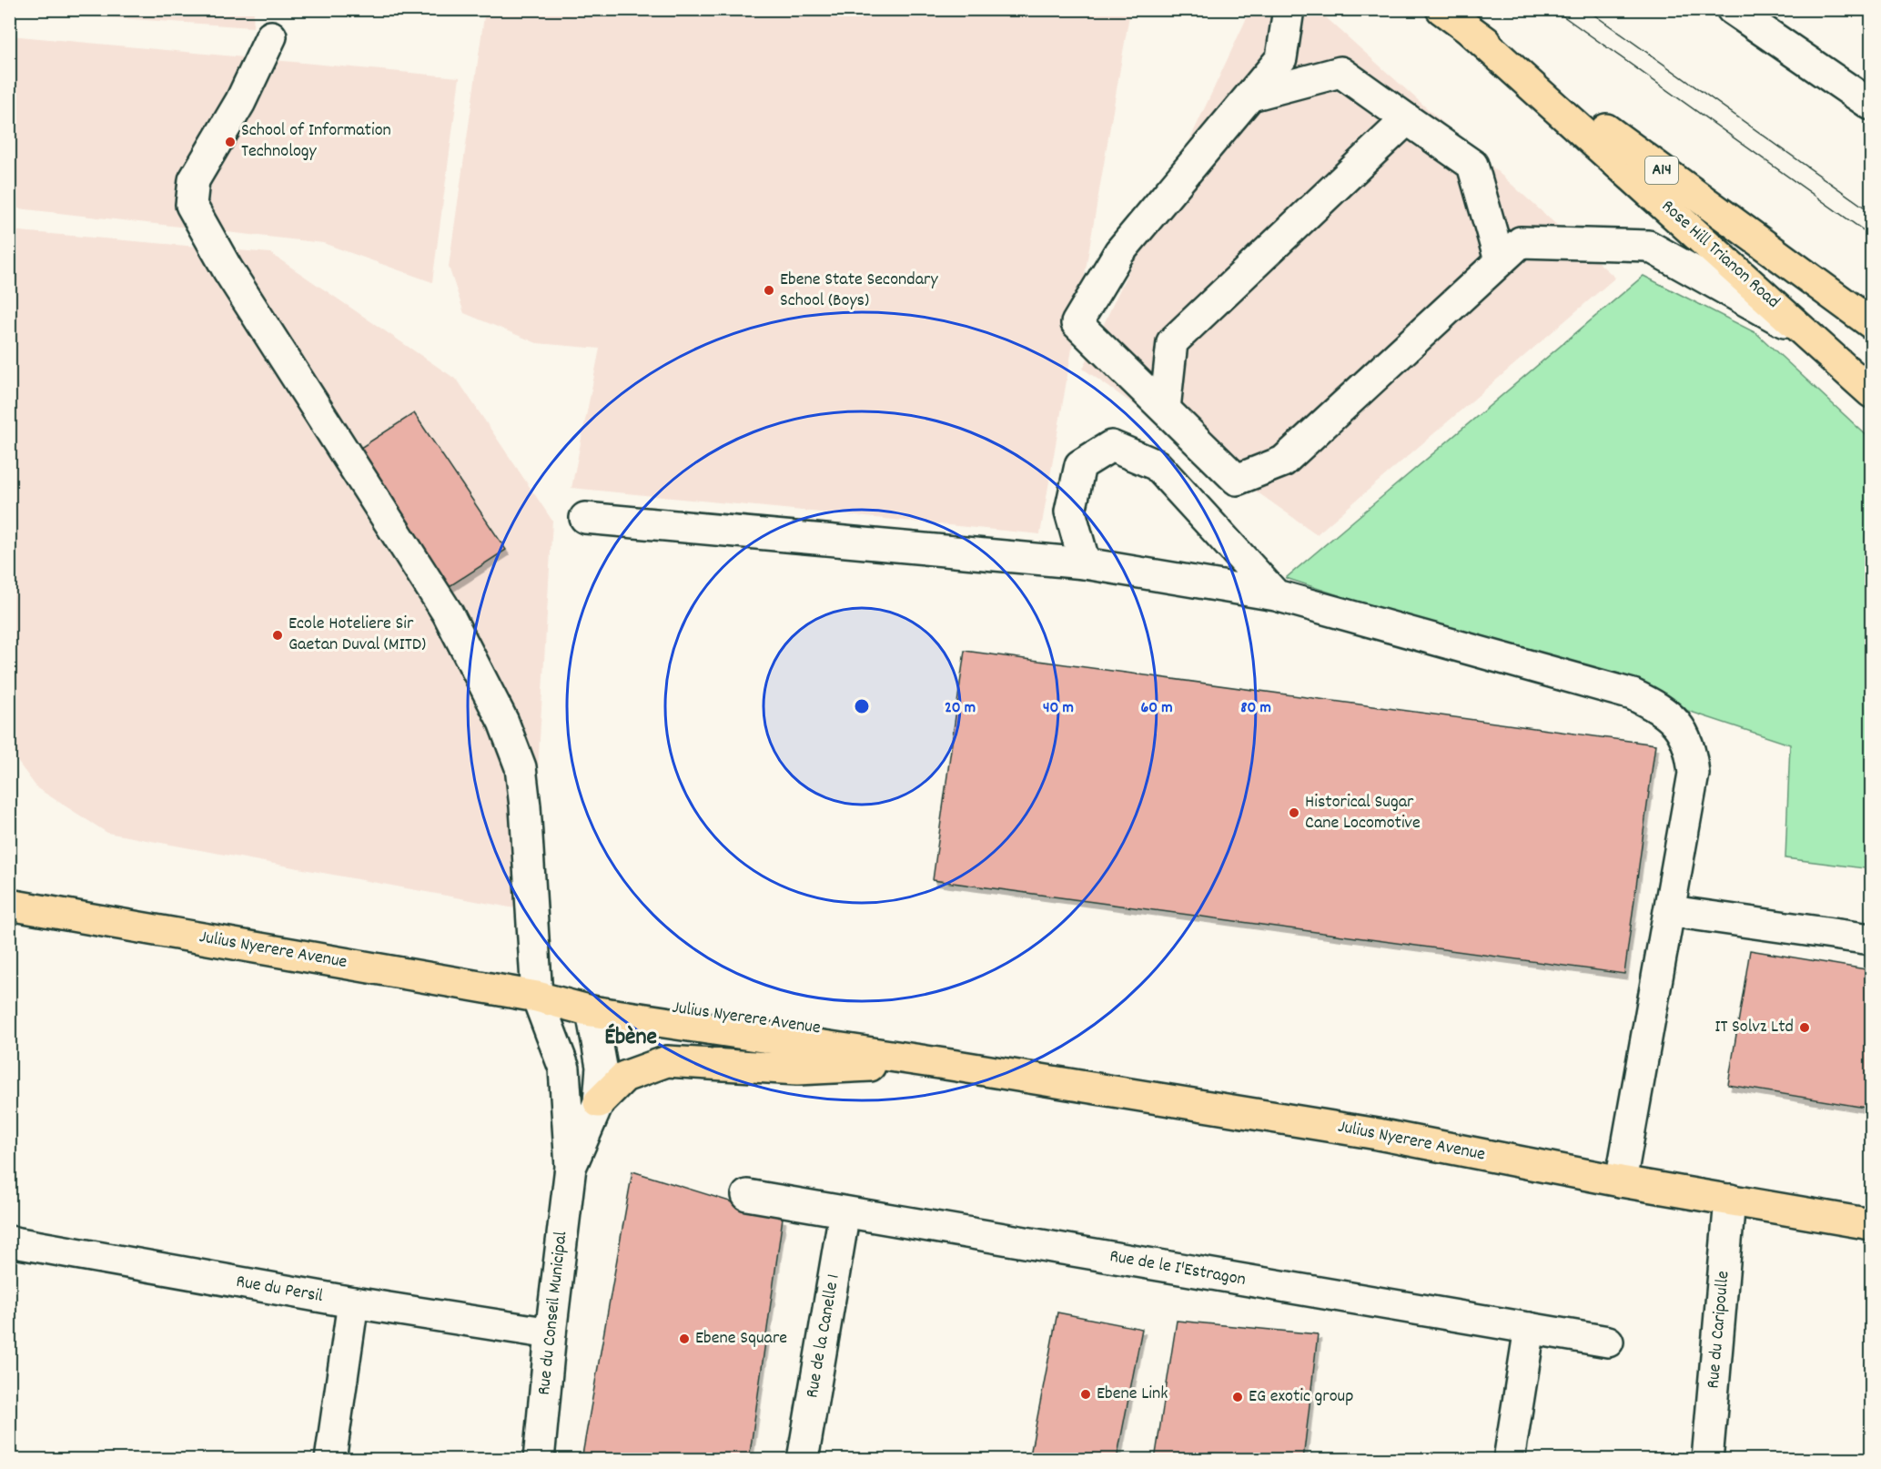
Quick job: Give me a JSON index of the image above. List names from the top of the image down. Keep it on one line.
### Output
{"streets":{"main road":["A14","Rose Hill Trianon Road","Julius Nyerere Avenue"],"street":["Rue de le I'Estragon","Rue du Persil","Rue du Conseil Municipal","Rue du Caripoulle","Rue de la Canelle 1"]},"crossings":[["Julius Nyerere Avenue","Rue du Caripoulle"],["Rue de le I'Estragon","Rue de la Canelle 1"],["Rue du Persil","Rue du Conseil Municipal"]],"districts":["Ébène"],"places":["School of Information Technology","Ebene State Secondary School (Boys)","Ecole Hoteliere Sir Gaetan Duval (MITD)","Historical Sugar Cane Locomotive","IT Solvz Ltd","Ebene Square","Ebene Link","EG exotic group"],"rings":["20 m","40 m","60 m","80 m"]}
